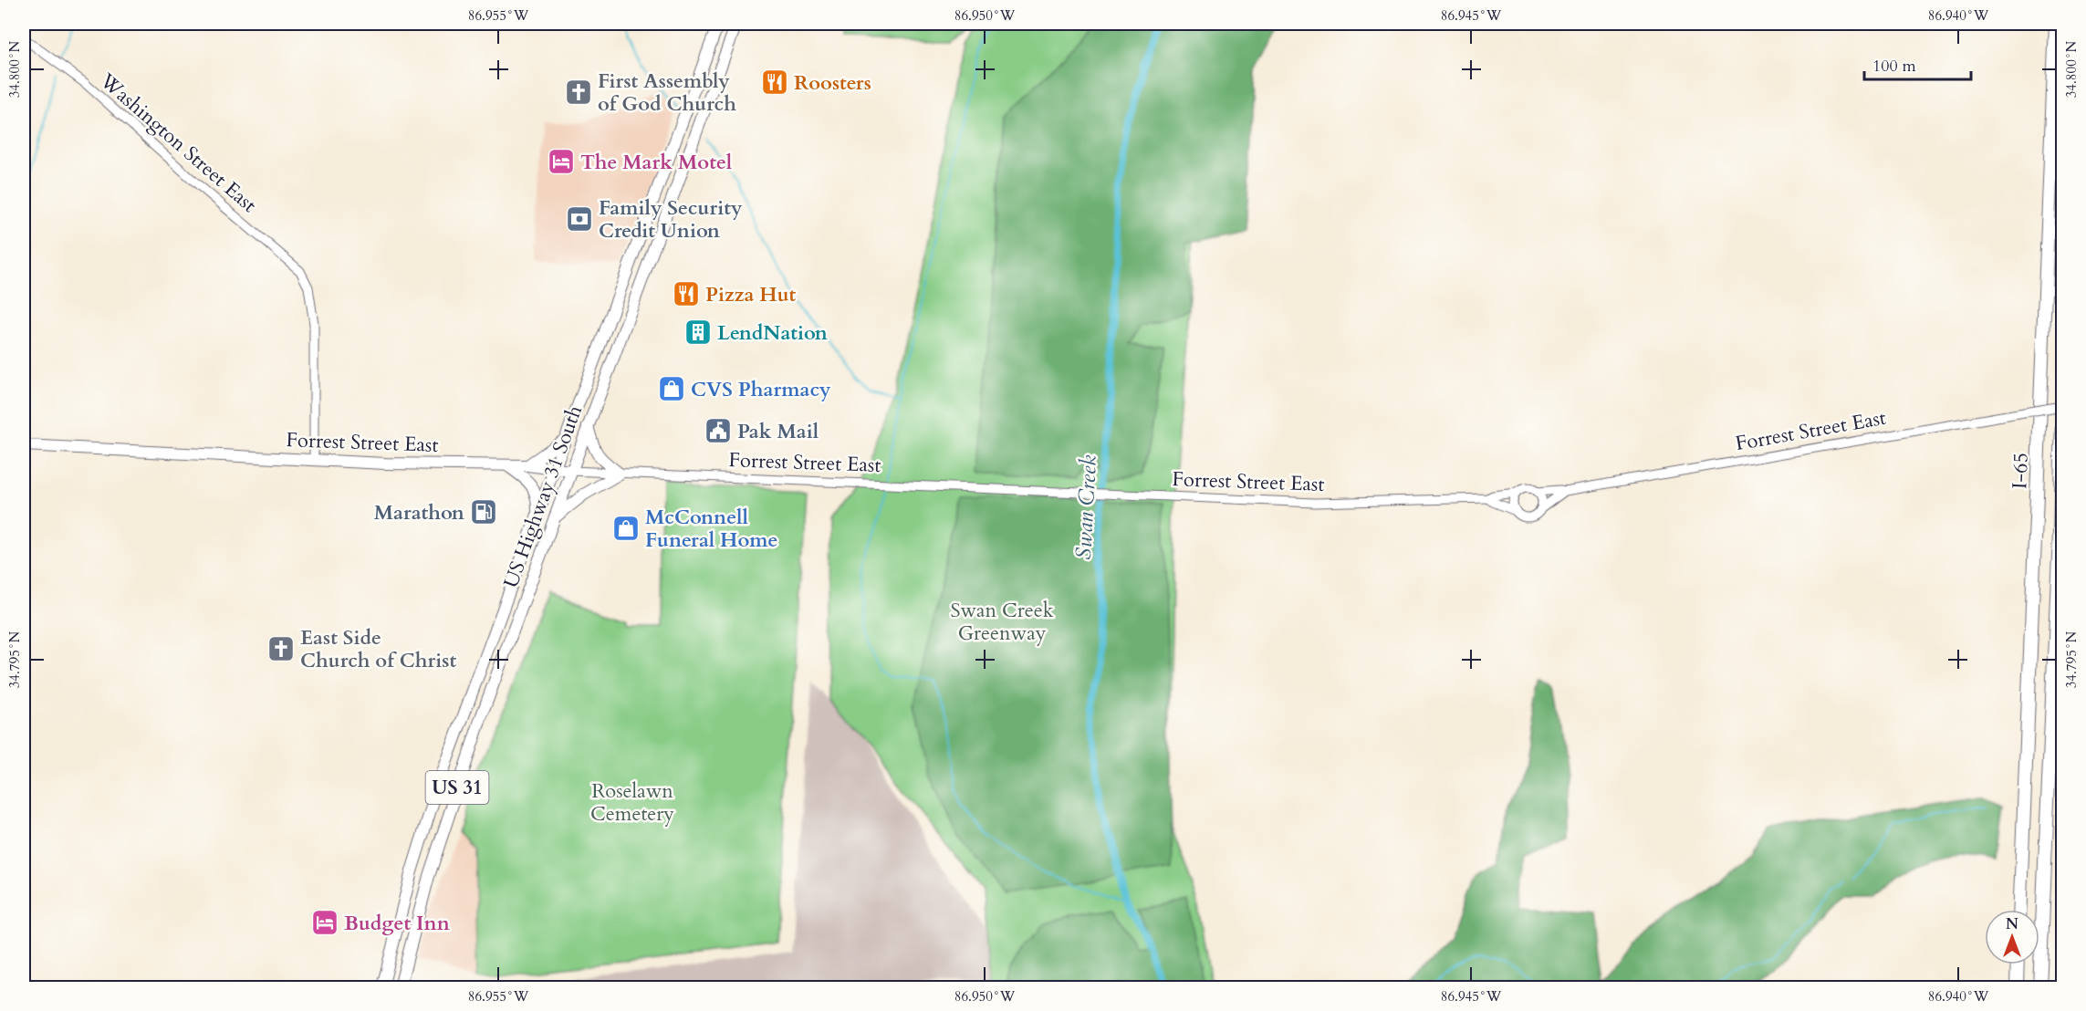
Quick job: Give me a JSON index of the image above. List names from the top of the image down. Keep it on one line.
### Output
{"streets":{"highway":["I-65"],"main road":["Forrest Street East","US Highway 31 South","US 31"],"street":["Washington Street East"]},"crossings":[["Washington Street East","Forrest Street East"],["Forrest Street East","US Highway 31 South"]],"water":["Swan Creek"],"parks":["Swan Creek Greenway","Roselawn Cemetery"],"places":{"restaurant":["Roosters","Pizza Hut"],"church":["First Assembly of God Church","East Side Church of Christ"],"hotel":["The Mark Motel","Budget Inn"],"bank":["Family Security Credit Union"],"building":["LendNation"],"shop":["CVS Pharmacy","McConnell Funeral Home"],"public building":["Pak Mail"],"fuel station":["Marathon"]},"scale_bar":"100 m","north":"top","coordinates":["86.955°W","86.950°W","86.945°W","86.940°W","34.800°N","34.795°N"]}
